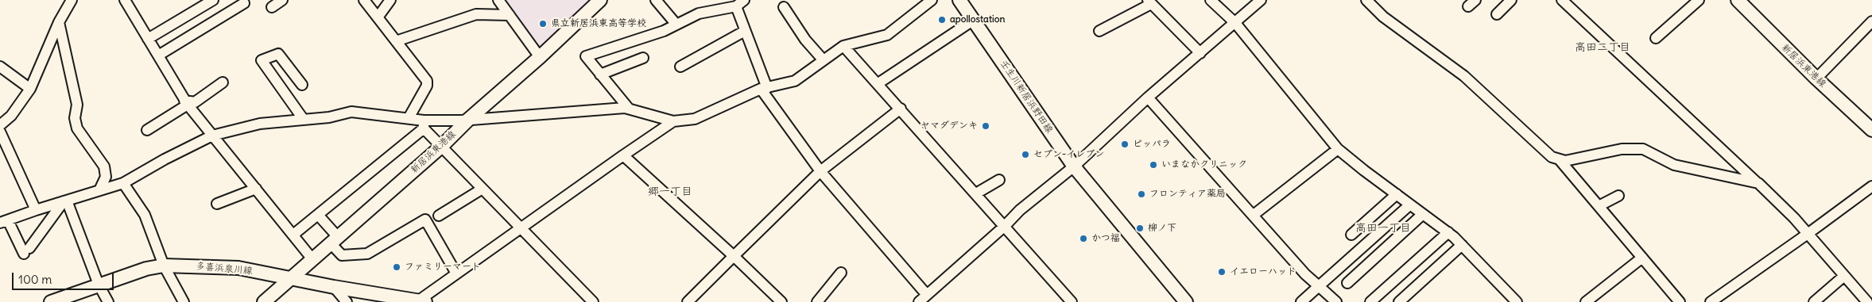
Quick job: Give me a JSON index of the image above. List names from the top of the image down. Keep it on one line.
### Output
{"streets":{"main road":["新居浜東港線","壬生川新居浜野田線","多喜浜泉川線"]},"crossings":[["新居浜東港線","多喜浜泉川線"]],"districts":["高田二丁目","郷一丁目","高田一丁目"],"places":["apollostation","県立新居浜東高等学校","ヤマダデンキ","ピッパラ","セブン-イレブン","いまなかクリニック","フロンティア薬局","柳ノ下","かつ福","ファミリーマート","イエローハット"],"scale_bar":"100 m"}
